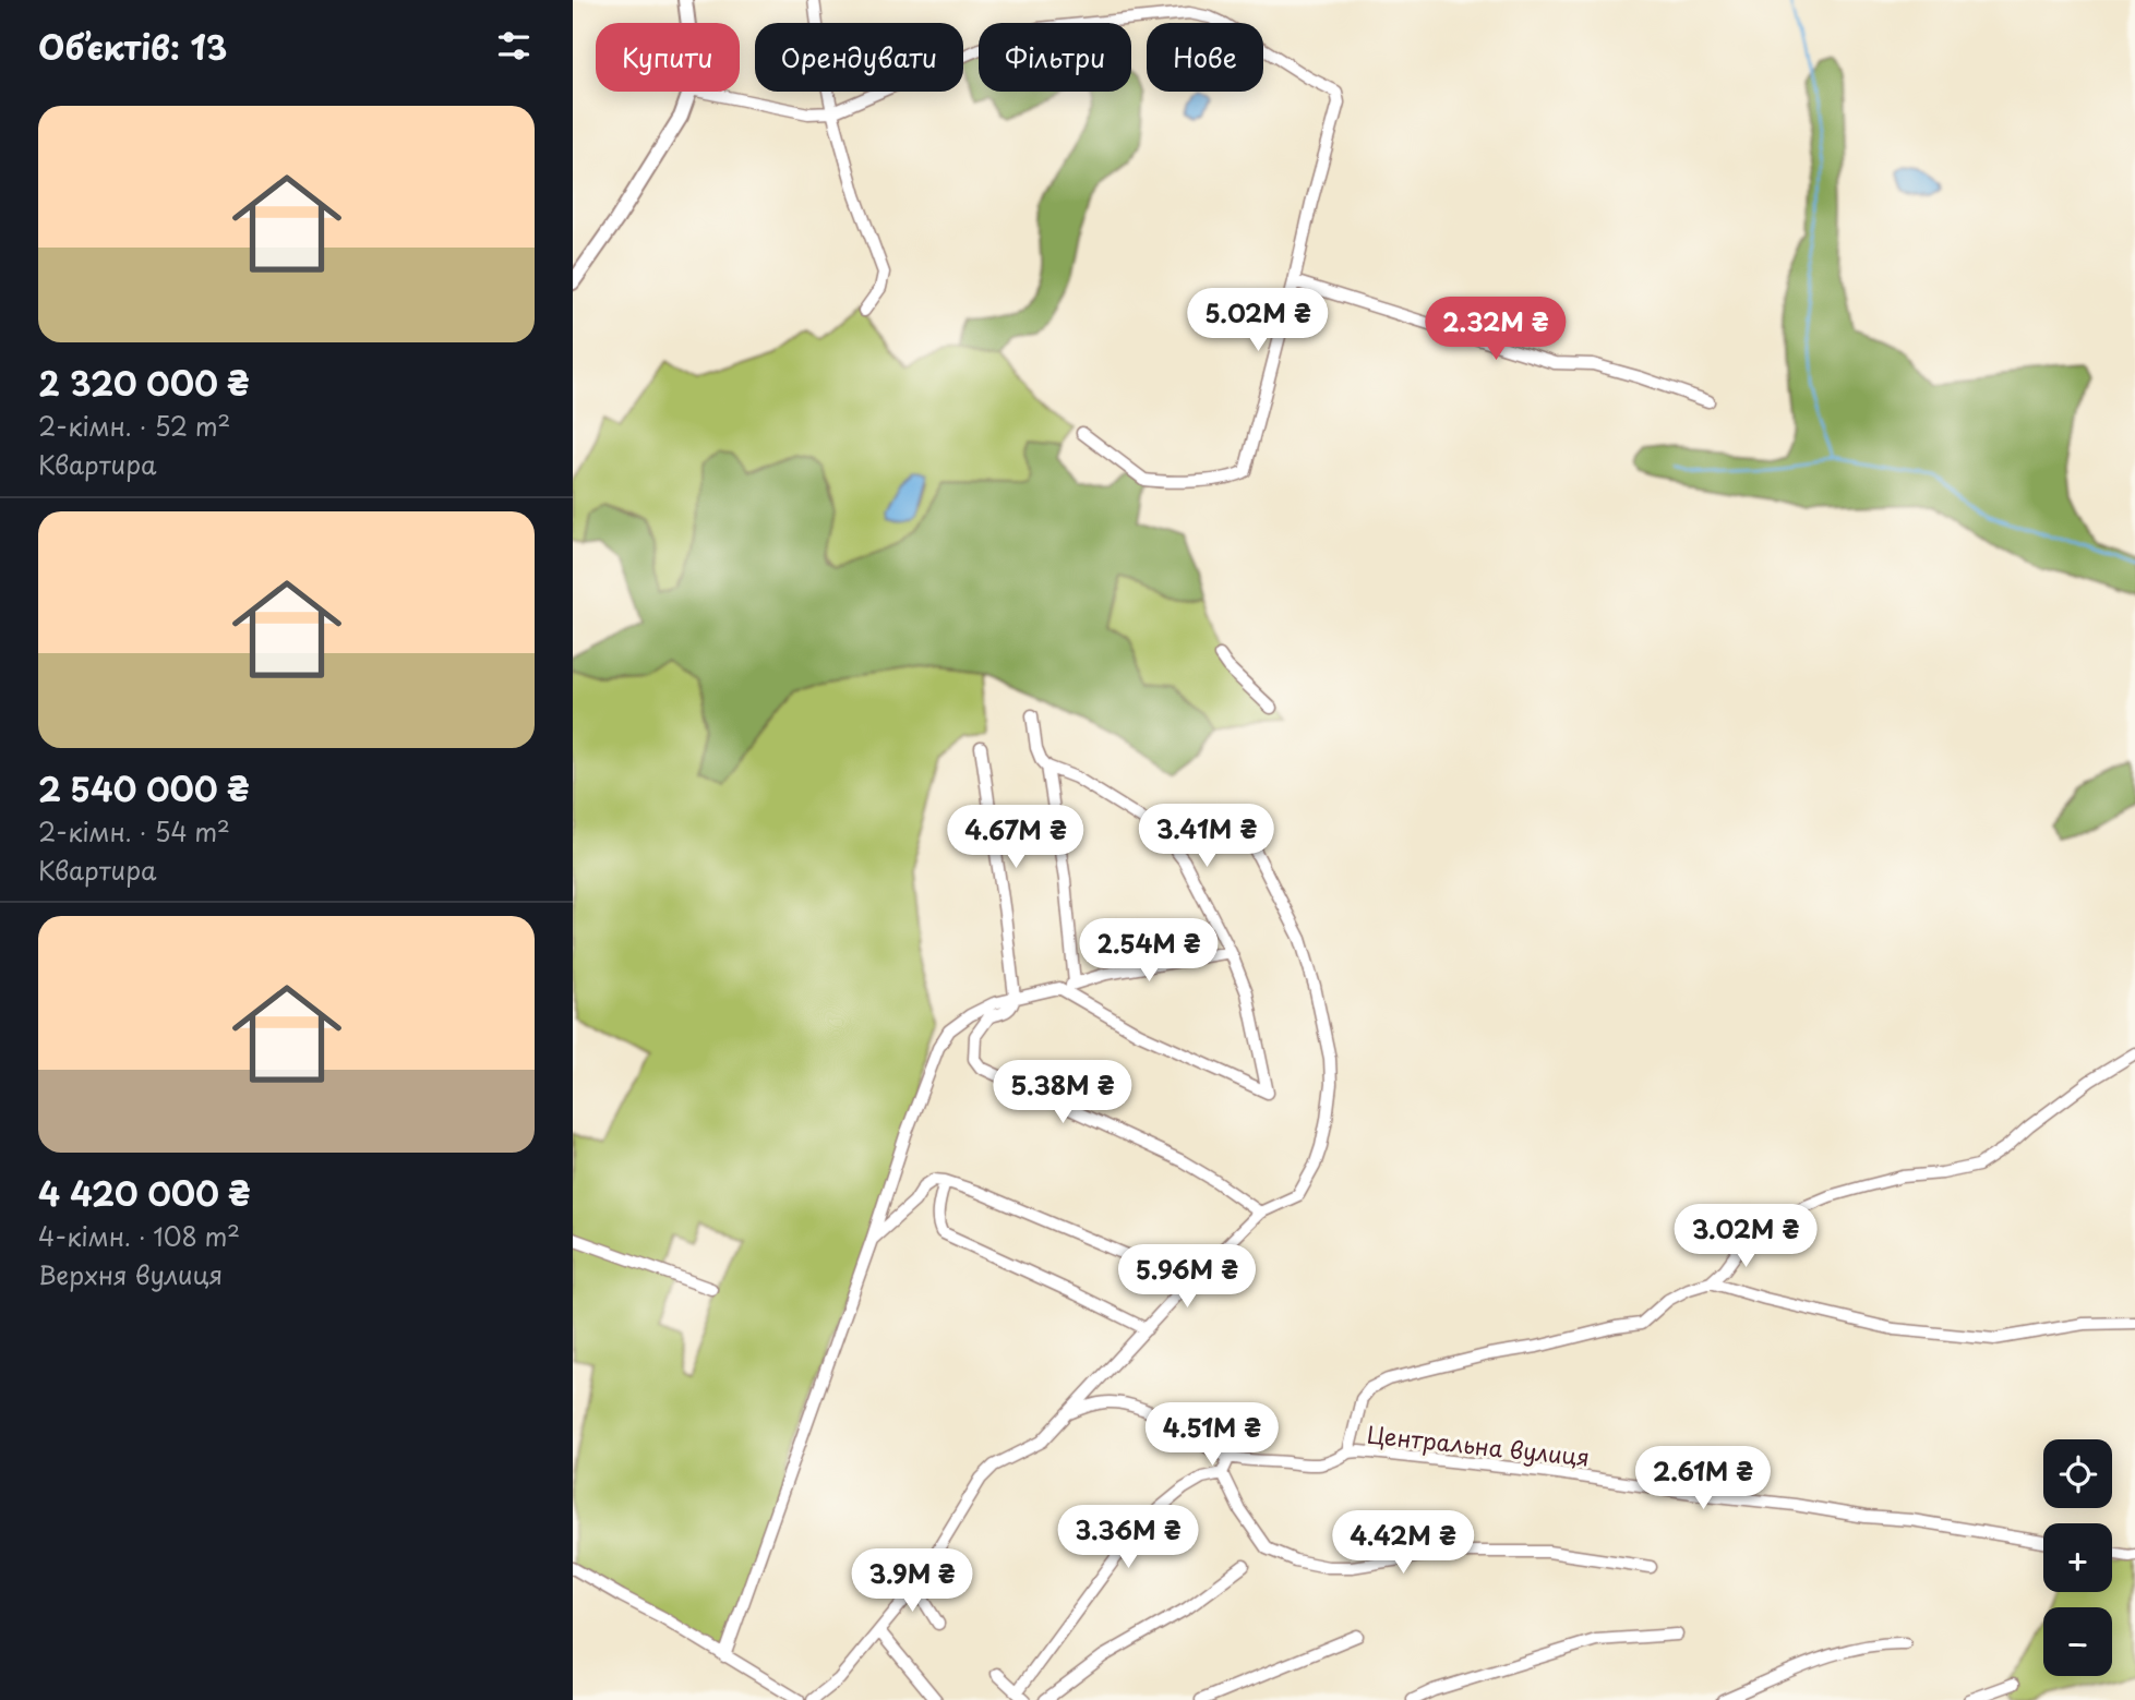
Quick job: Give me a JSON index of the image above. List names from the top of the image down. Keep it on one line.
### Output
{"streets":{"street":["Центральна вулиця"]},"page":{"heading":"Об’єктів: 13","chip":["Купити","Орендувати","Фільтри","Нове"],"list":[{"name":"2 320 000 ₴","note":"2-кімн. · 52 m² · Квартира"},{"name":"2 540 000 ₴","note":"2-кімн. · 54 m² · Квартира"},{"name":"4 420 000 ₴","note":"4-кімн. · 108 m² · Верхня вулиця"}],"price":["5.02M ₴","2.32M ₴","3.41M ₴","4.67M ₴","2.54M ₴","5.38M ₴","3.02M ₴","5.96M ₴","4.51M ₴","2.61M ₴","3.36M ₴","4.42M ₴","3.9M ₴"],"map_buttons":["+","−"]}}
